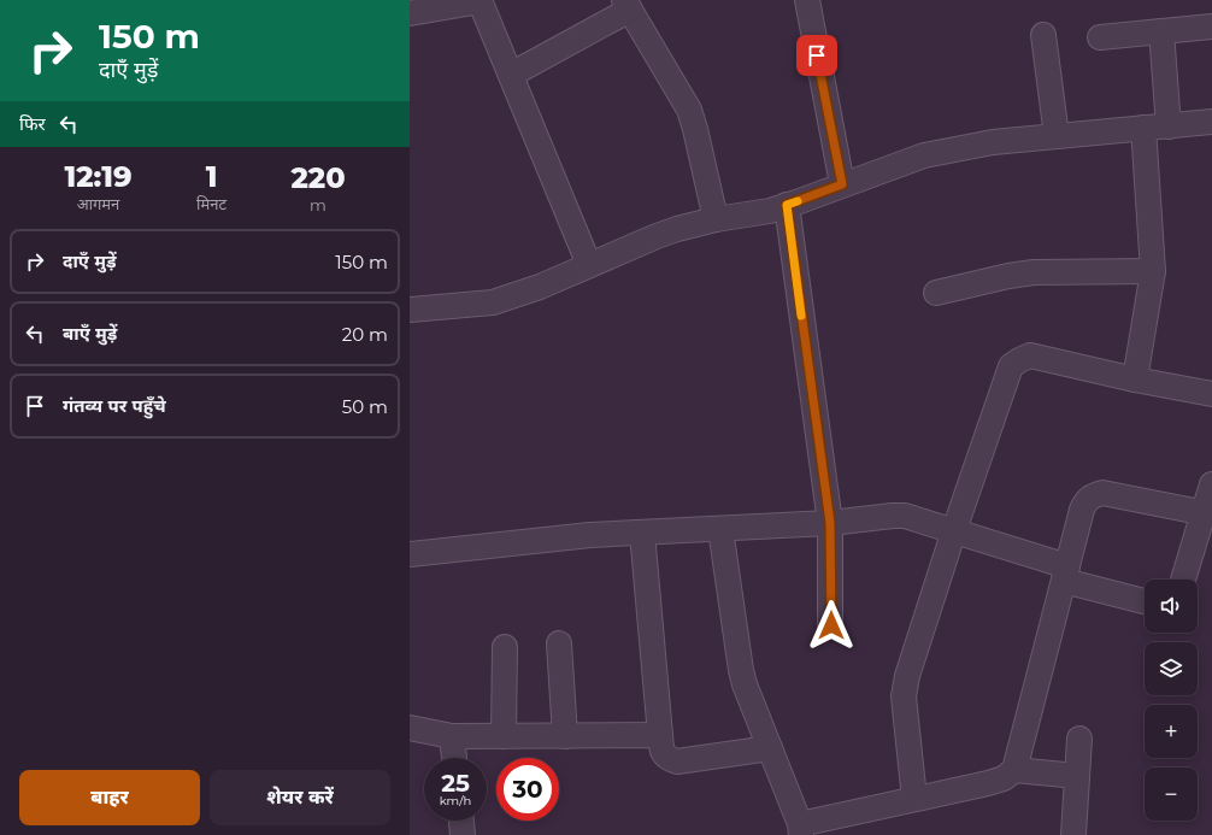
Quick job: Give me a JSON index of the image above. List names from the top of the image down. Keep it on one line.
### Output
{"page":{"turn":["150 m","दाएँ मुड़ें"],"then":"फिर","eta":["12:19","आगमन","1","मिनट","220","m"],"list":[{"name":"दाएँ मुड़ें","value":"150 m"},{"name":"बाएँ मुड़ें","value":"20 m"},{"name":"गंतव्य पर पहुँचे","value":"50 m"}],"map_buttons":["+","−"],"speed":"25 km/h","limit":"30","buttons":["बाहर","शेयर करें"]}}
